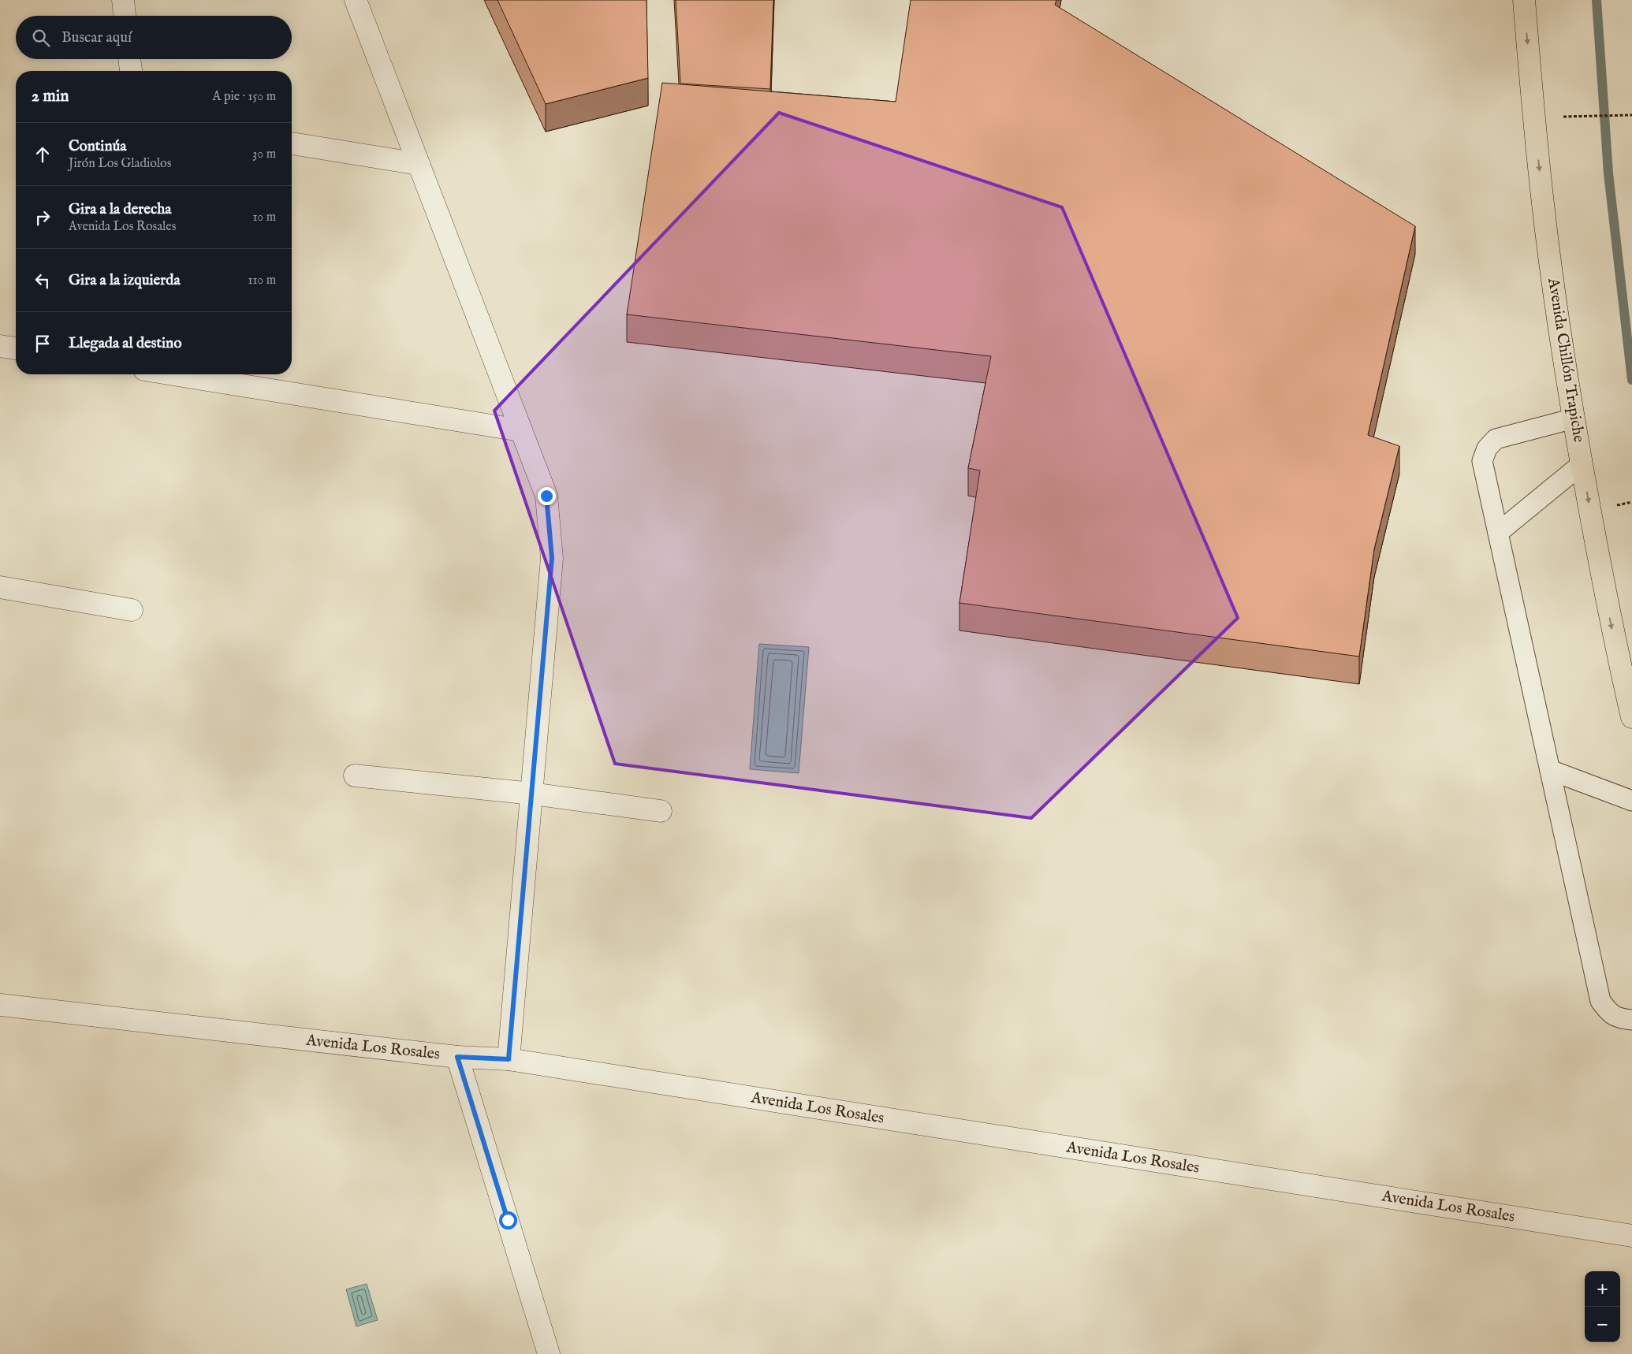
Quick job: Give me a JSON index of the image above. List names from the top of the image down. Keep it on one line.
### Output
{"streets":{"main road":["Avenida Chillón Trapiche"],"street":["Avenida Los Rosales"]},"one_way":["Avenida Chillón Trapiche"],"page":{"search":"Buscar aquí","heading":["2 min","A pie · 150 m"],"list":[["Continúa","Jirón Los Gladiolos","30 m"],["Gira a la derecha","Avenida Los Rosales","10 m"],["Gira a la izquierda","110 m"],"Llegada al destino"],"map_buttons":["+","−"]}}
